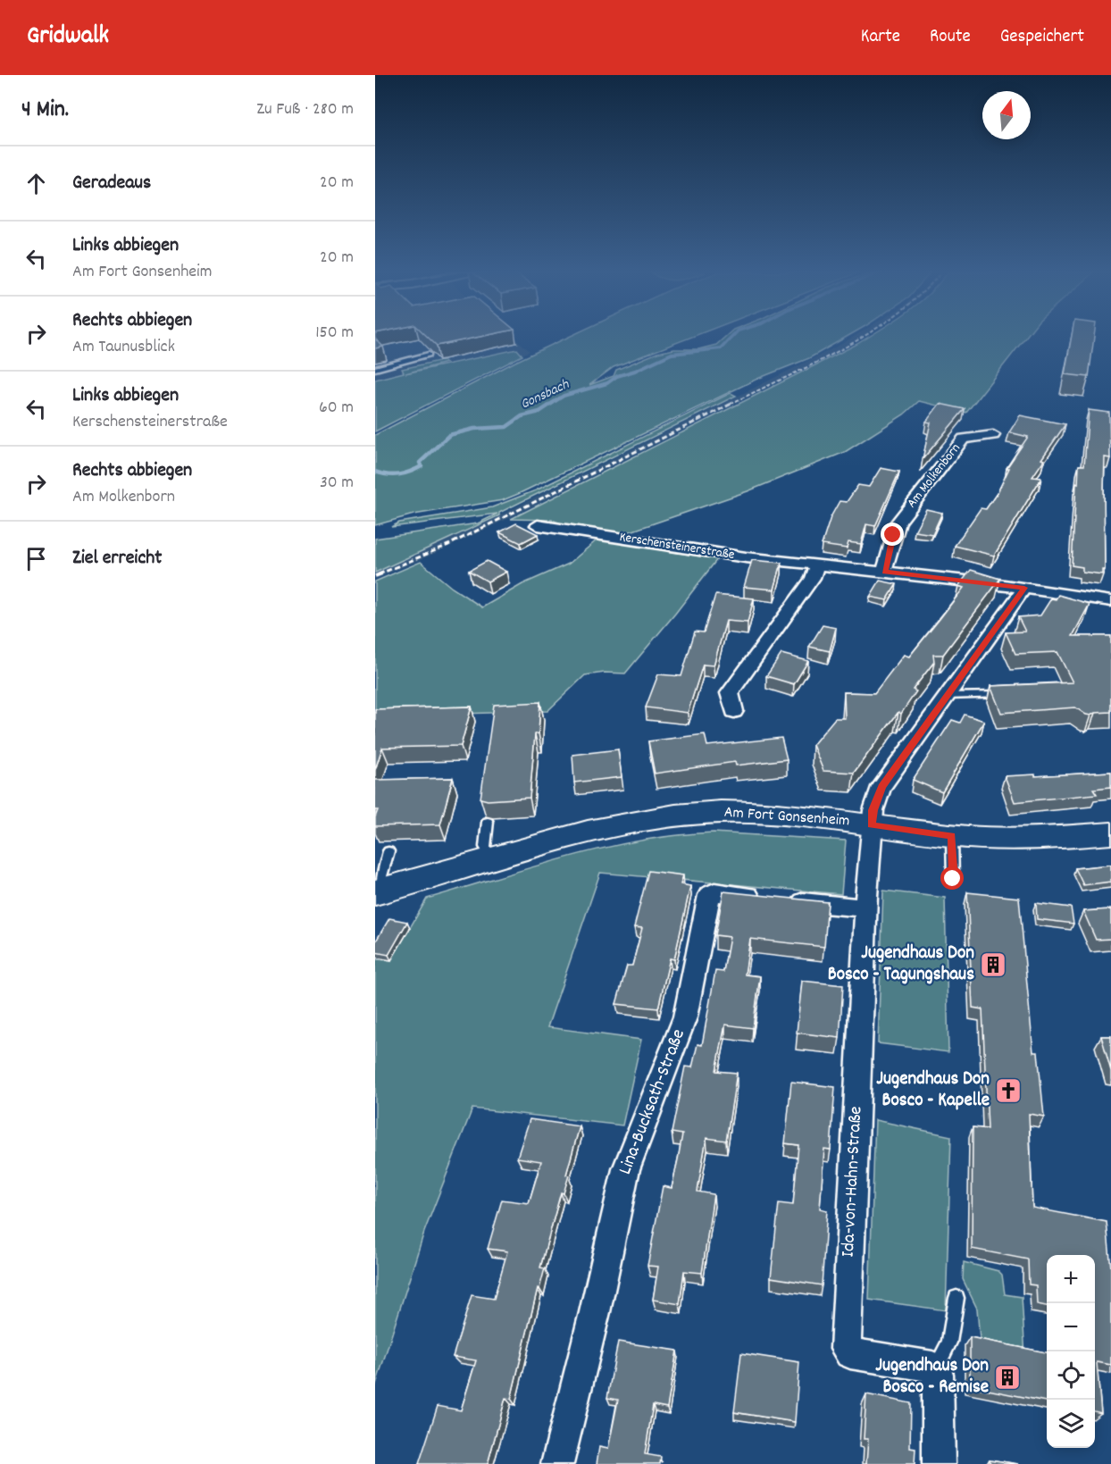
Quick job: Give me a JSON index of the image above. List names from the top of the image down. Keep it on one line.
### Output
{"streets":{"street":["Am Molkenborn","Kerschensteinerstraße","Am Fort Gonsenheim","Lina-Bucksath-Straße","Ida-von-Hahn-Straße"]},"crossings":[["Am Molkenborn","Kerschensteinerstraße"],["Kerschensteinerstraße","Ida-von-Hahn-Straße"],["Am Fort Gonsenheim","Ida-von-Hahn-Straße"],["Lina-Bucksath-Straße","Ida-von-Hahn-Straße"]],"water":["Gonsbach"],"places":{"building":["Jugendhaus Don Bosco - Tagungshaus","Jugendhaus Don Bosco - Remise"],"church":["Jugendhaus Don Bosco - Kapelle"]},"north":"top","page":{"header":"Gridwalk","nav":["Karte","Route","Gespeichert"],"heading":["4 Min.","Zu Fuß · 280 m"],"list":[["Geradeaus","20 m"],["Links abbiegen","Am Fort Gonsenheim","20 m"],["Rechts abbiegen","Am Taunusblick","150 m"],["Links abbiegen","Kerschensteinerstraße","60 m"],["Rechts abbiegen","Am Molkenborn","30 m"],"Ziel erreicht"],"map_buttons":["+","−"]}}
